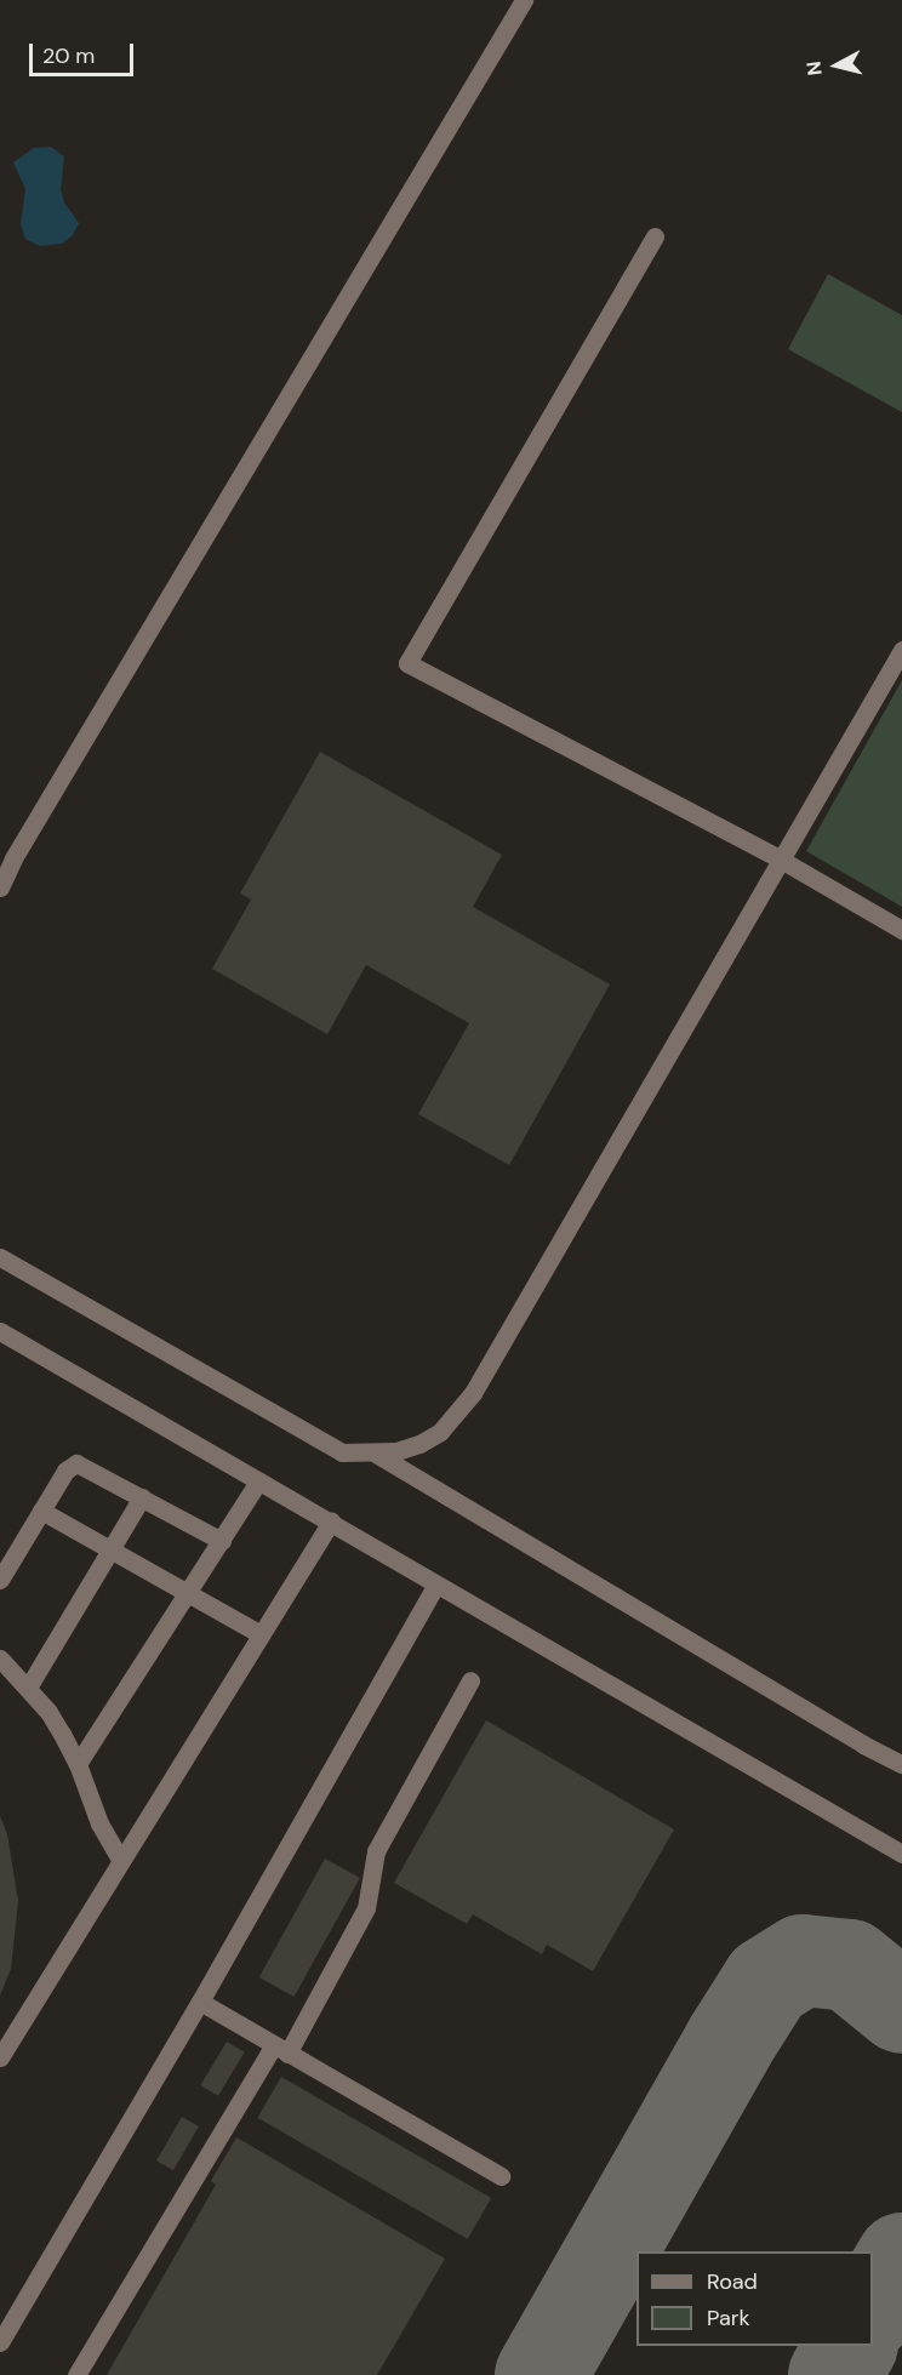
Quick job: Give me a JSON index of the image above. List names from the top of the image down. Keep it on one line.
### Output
{"legend":["Road","Park"],"scale_bar":"20 m","north":"left"}
